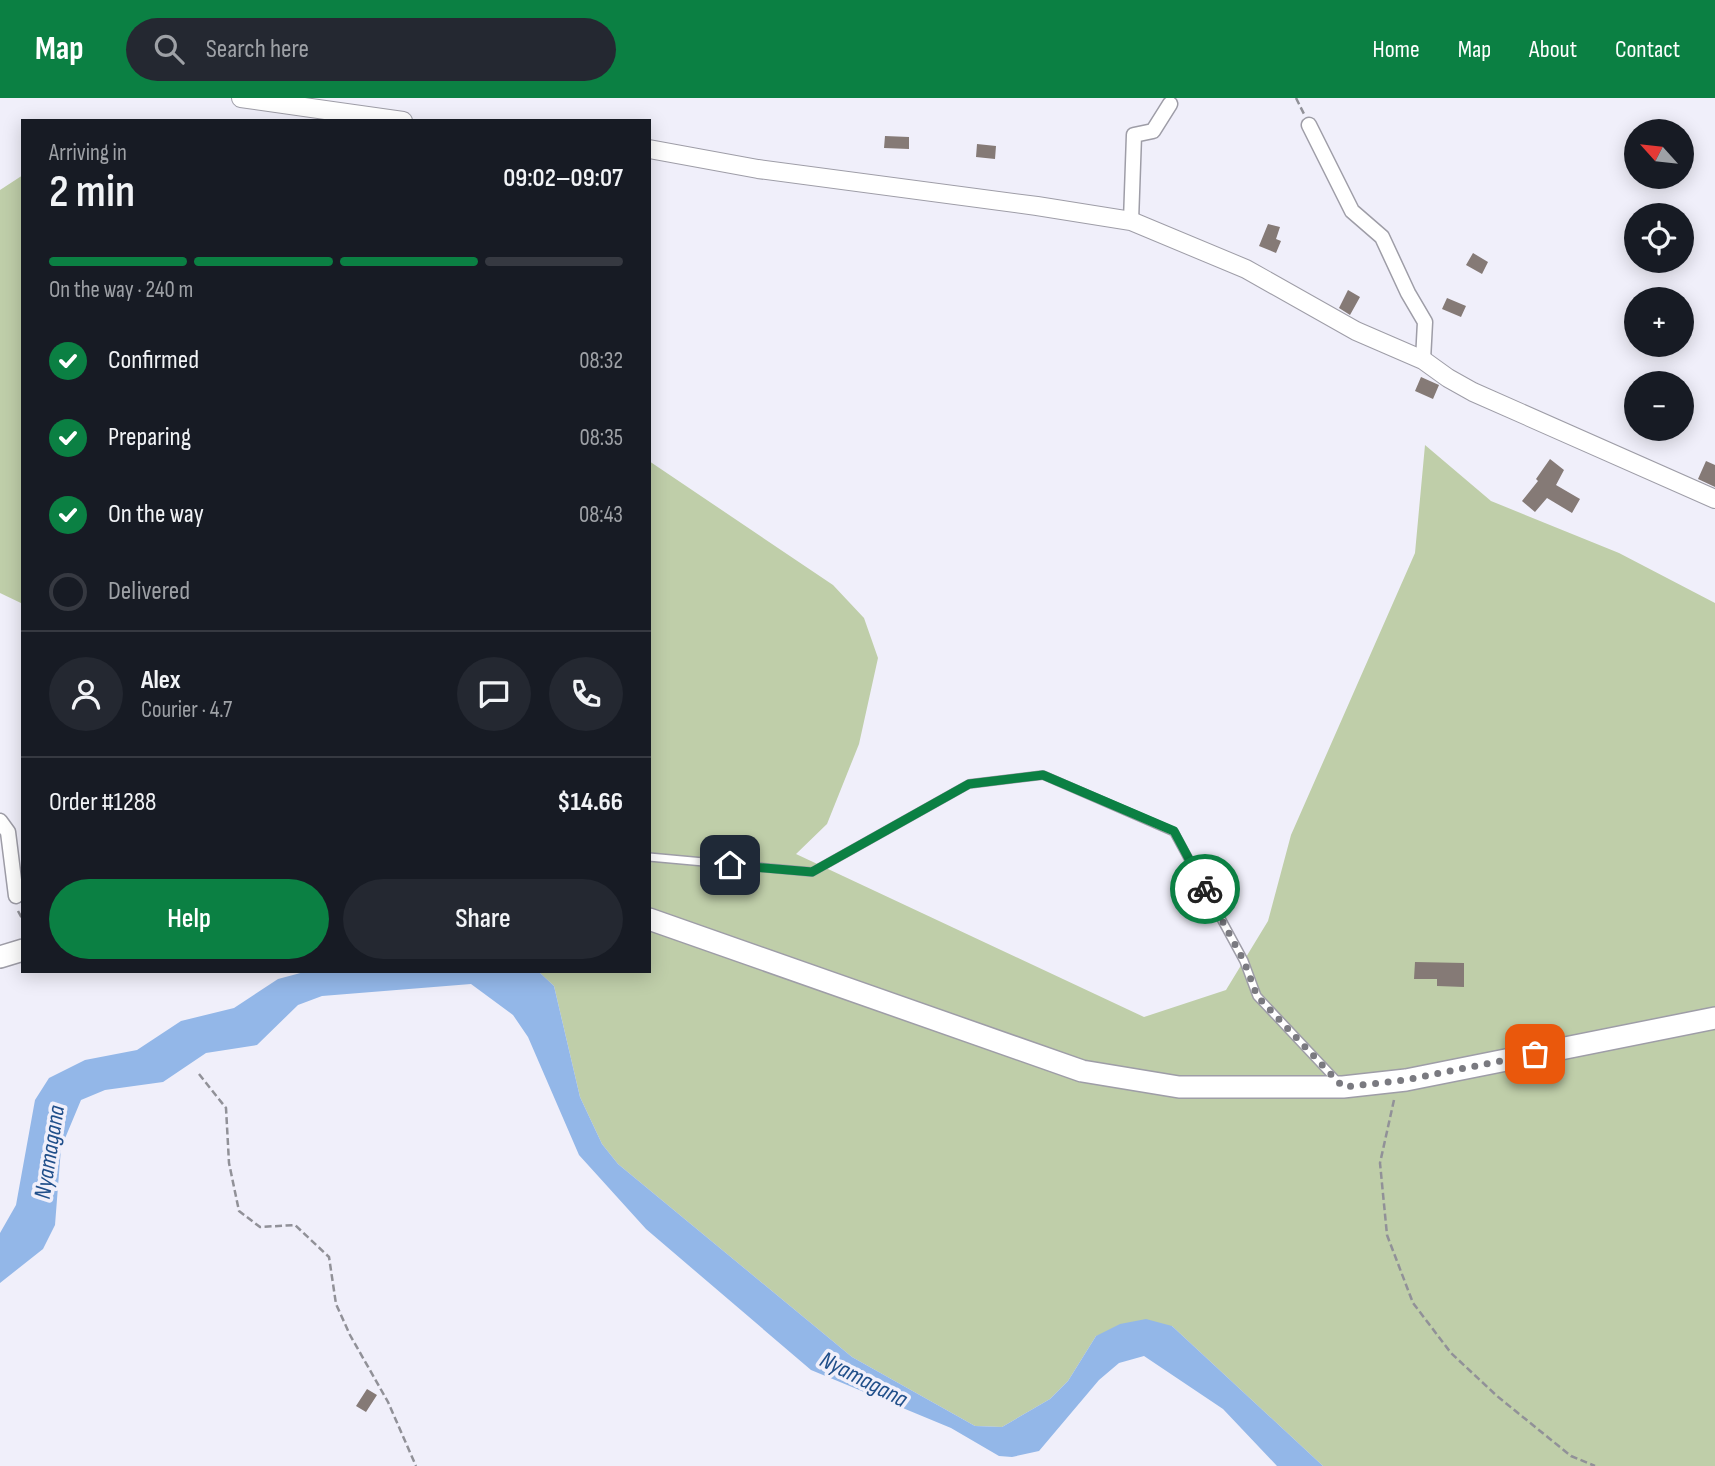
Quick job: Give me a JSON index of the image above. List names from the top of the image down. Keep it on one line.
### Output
{"water":["Nyamagana"],"north":"top left","page":{"header":"Map","search":"Search here","nav":["Home","Map","About","Contact"],"map_buttons":["+","−"],"heading":["2 min","Arriving in","09:02–09:07"],"panel":["Alex","Courier · 4.7","Order #1288","$14.66"],"bar":"On the way · 240 m","list":[["Confirmed","08:32"],["Preparing","08:35"],["On the way","08:43"],"Delivered"],"buttons":["Help","Share"]}}
